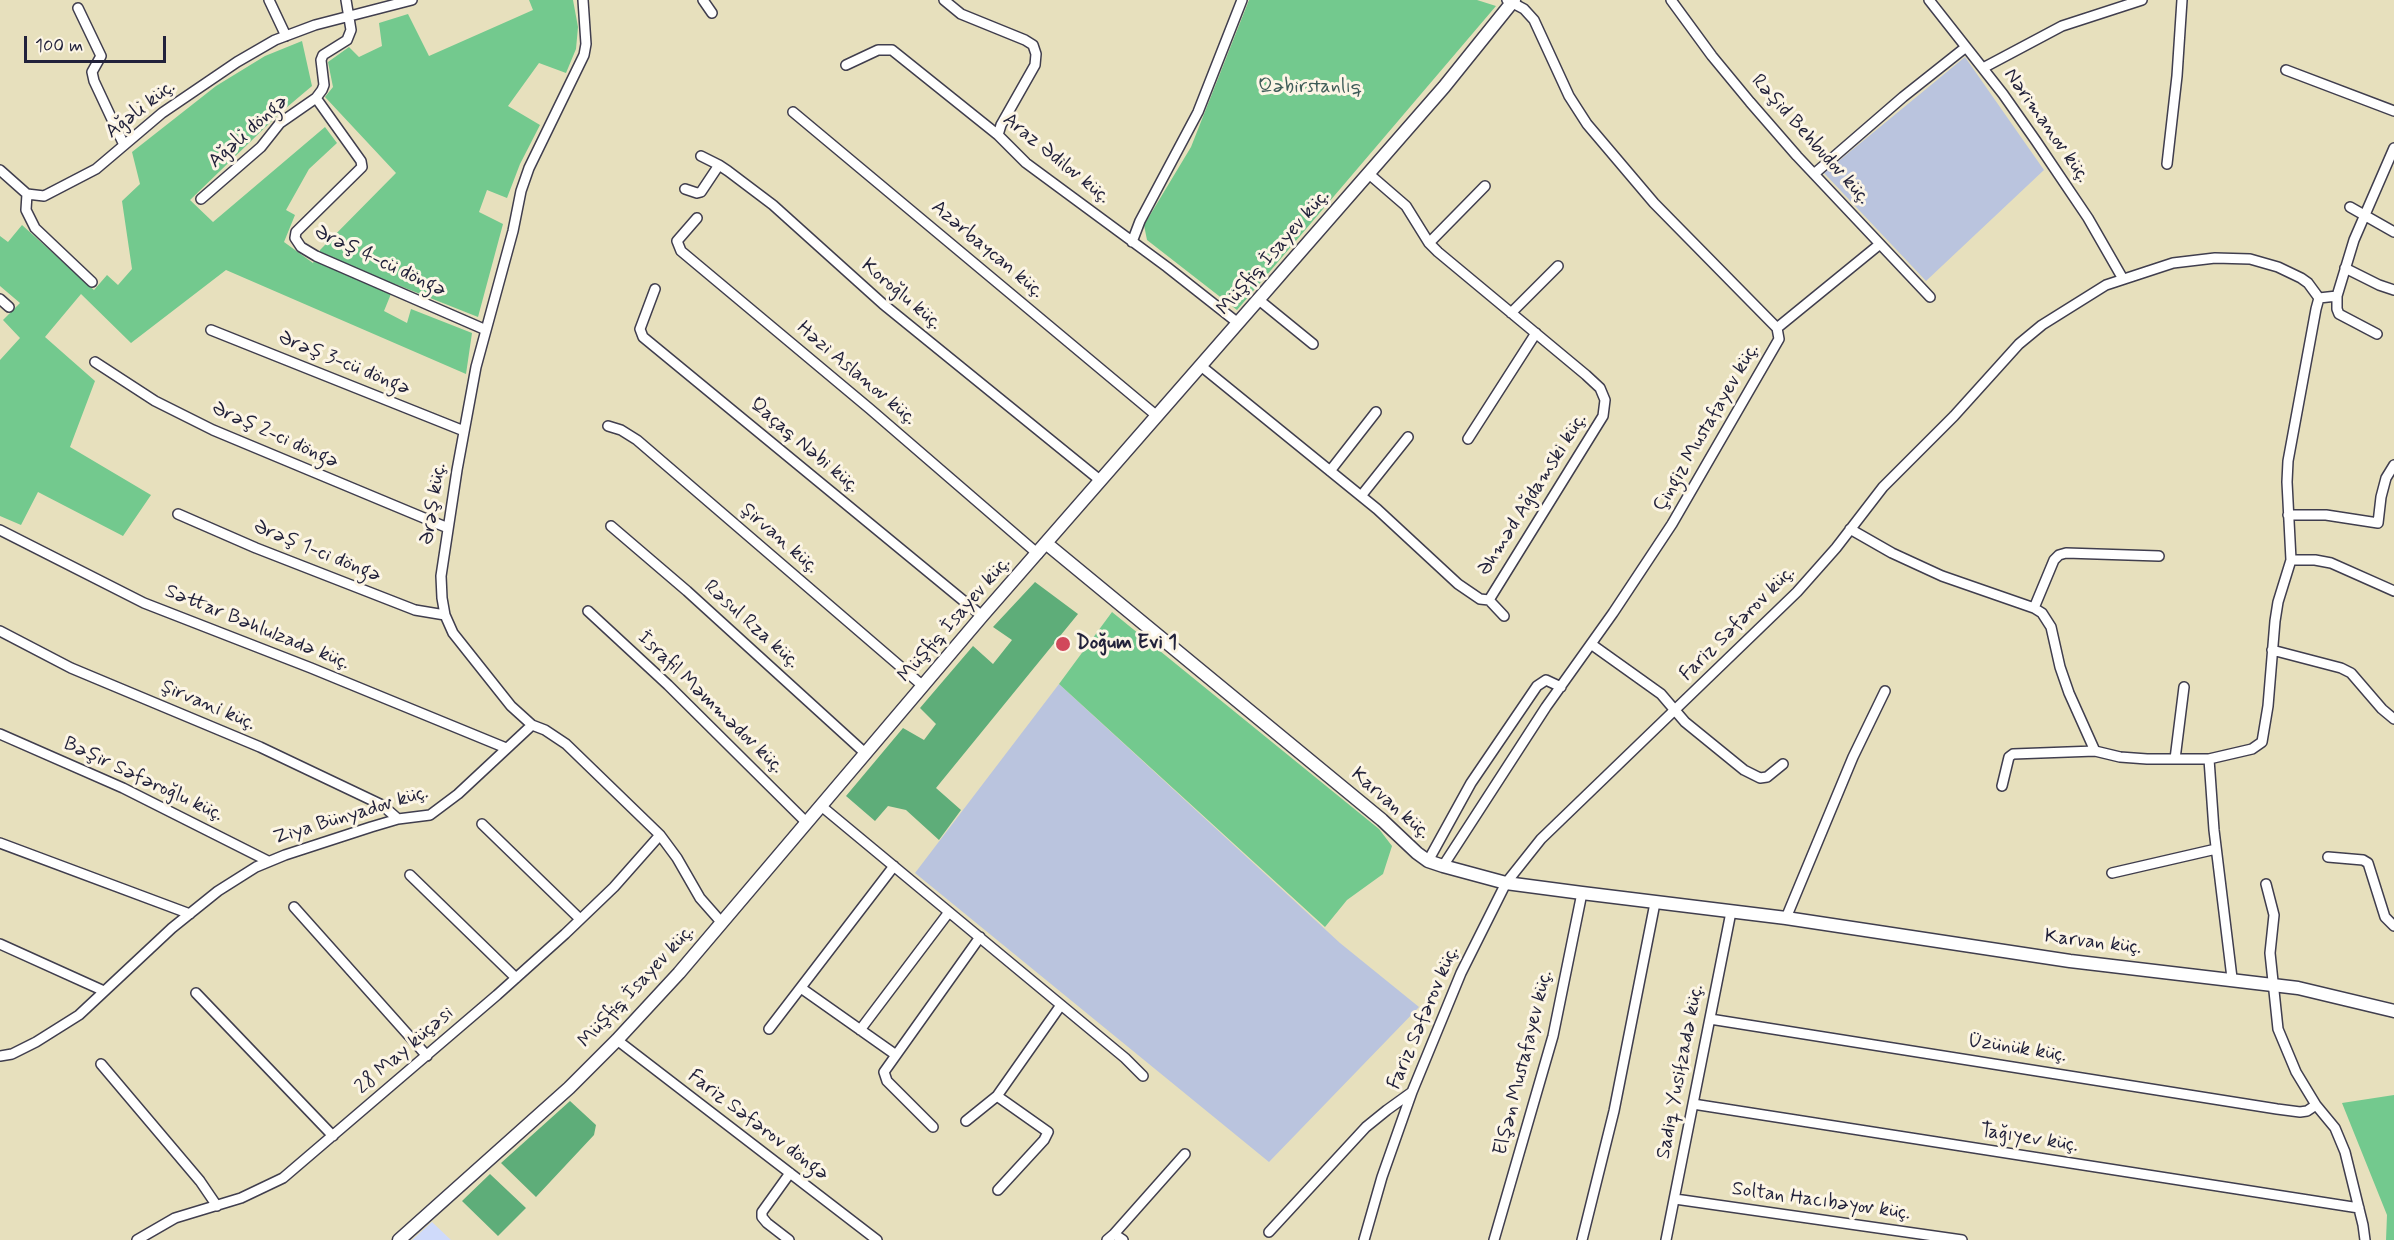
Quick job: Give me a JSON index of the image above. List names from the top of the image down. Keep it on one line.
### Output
{"streets":{"street":["Ağəli küç.","Nərimanov küç.","Ağəli döngə","Rəşid Behbudov küç.","Araz Ədilov küç.","Azərbaycan küç.","Müşfiq İsayev küç.","Ərəş 4-cü döngə","Koroğlu küç.","Ərəş 3-cü döngə","Həzi Aslanov küç.","Çingiz Mustafayev küç.","Ərəş 2-ci döngə","Qaçaq Nəbi küç.","Əhməd Ağdamski küç.","Ərəş küç.","Şirvan küç.","Ərəş 1-ci döngə","Fariz Səfərov küç.","Rəsul Rza küç.","Səttar Bəhlulzadə küç.","İsrafil Məmmədov küç.","Şirvani küç.","Bəşir Səfəroğlu küç.","Karvan küç.","Ziya Bünyadov küç.","Üzünük küç.","28 May küçəsi","Elşən Mustafayev küç.","Sadiq Yusifzadə küç.","Fariz Səfərov döngə","Tağıyev küç.","Soltan Hacıbəyov küç."]},"crossings":[["Ağəli küç.","Ağəli döngə"],["Nərimanov küç.","Fariz Səfərov küç."],["Ağəli döngə","Ərəş 4-cü döngə"],["Araz Ədilov küç.","Müşfiq İsayev küç."],["Azərbaycan küç.","Müşfiq İsayev küç."],["Müşfiq İsayev küç.","Koroğlu küç."],["Müşfiq İsayev küç.","Həzi Aslanov küç."],["Müşfiq İsayev küç.","Çingiz Mustafayev küç."],["Müşfiq İsayev küç.","Qaçaq Nəbi küç."],["Müşfiq İsayev küç.","Əhməd Ağdamski küç."],["Müşfiq İsayev küç.","Ərəş küç."],["Müşfiq İsayev küç.","Şirvan küç."],["Müşfiq İsayev küç.","Rəsul Rza küç."],["Müşfiq İsayev küç.","İsrafil Məmmədov küç."],["Müşfiq İsayev küç.","Karvan küç."],["Müşfiq İsayev küç.","Fariz Səfərov döngə"],["Ərəş 4-cü döngə","Ərəş küç."],["Ərəş 3-cü döngə","Ərəş küç."],["Çingiz Mustafayev küç.","Karvan küç."],["Ərəş 2-ci döngə","Ərəş küç."],["Ərəş küç.","Ərəş 1-ci döngə"],["Ərəş küç.","Ziya Bünyadov küç."],["Ərəş küç.","28 May küçəsi"],["Fariz Səfərov küç.","Karvan küç."],["Səttar Bəhlulzadə küç.","Ziya Bünyadov küç."],["Şirvani küç.","Ziya Bünyadov küç."],["Bəşir Səfəroğlu küç.","Ziya Bünyadov küç."],["Karvan küç.","Elşən Mustafayev küç."],["Karvan küç.","Sadiq Yusifzadə küç."],["Üzünük küç.","Sadiq Yusifzadə küç."],["Sadiq Yusifzadə küç.","Tağıyev küç."],["Sadiq Yusifzadə küç.","Soltan Hacıbəyov küç."]],"parks":["Qəbirstanlıq"],"places":["Doğum Evi 1"],"scale_bar":"100 m"}
